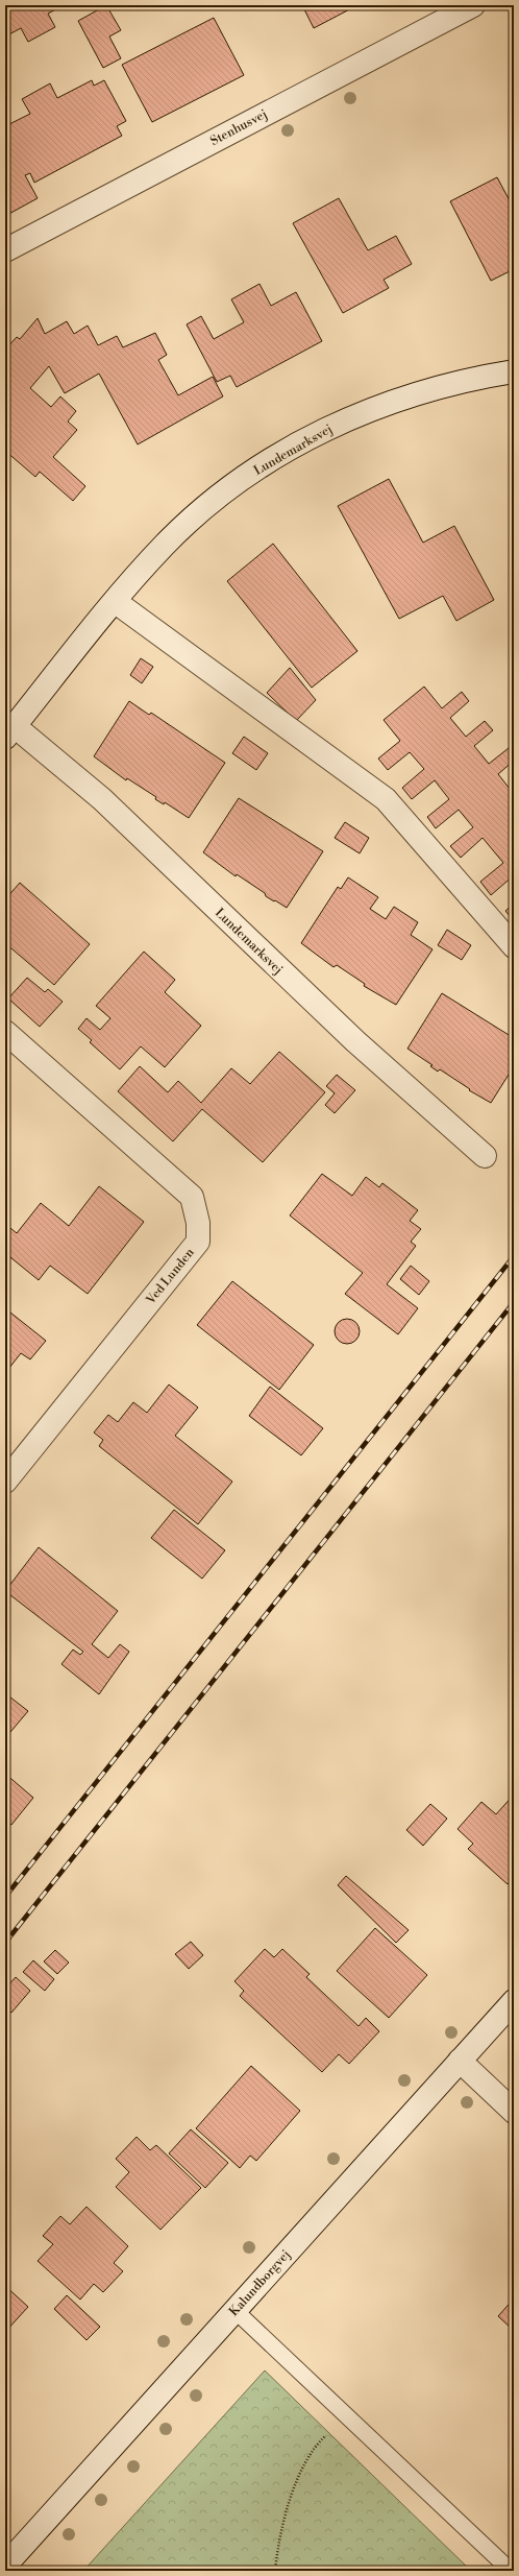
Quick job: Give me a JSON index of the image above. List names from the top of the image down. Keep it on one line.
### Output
{"streets":{"street":["Stenhusvej","Lundemarksvej","Ved Lunden","Kalundborgvej"]}}
